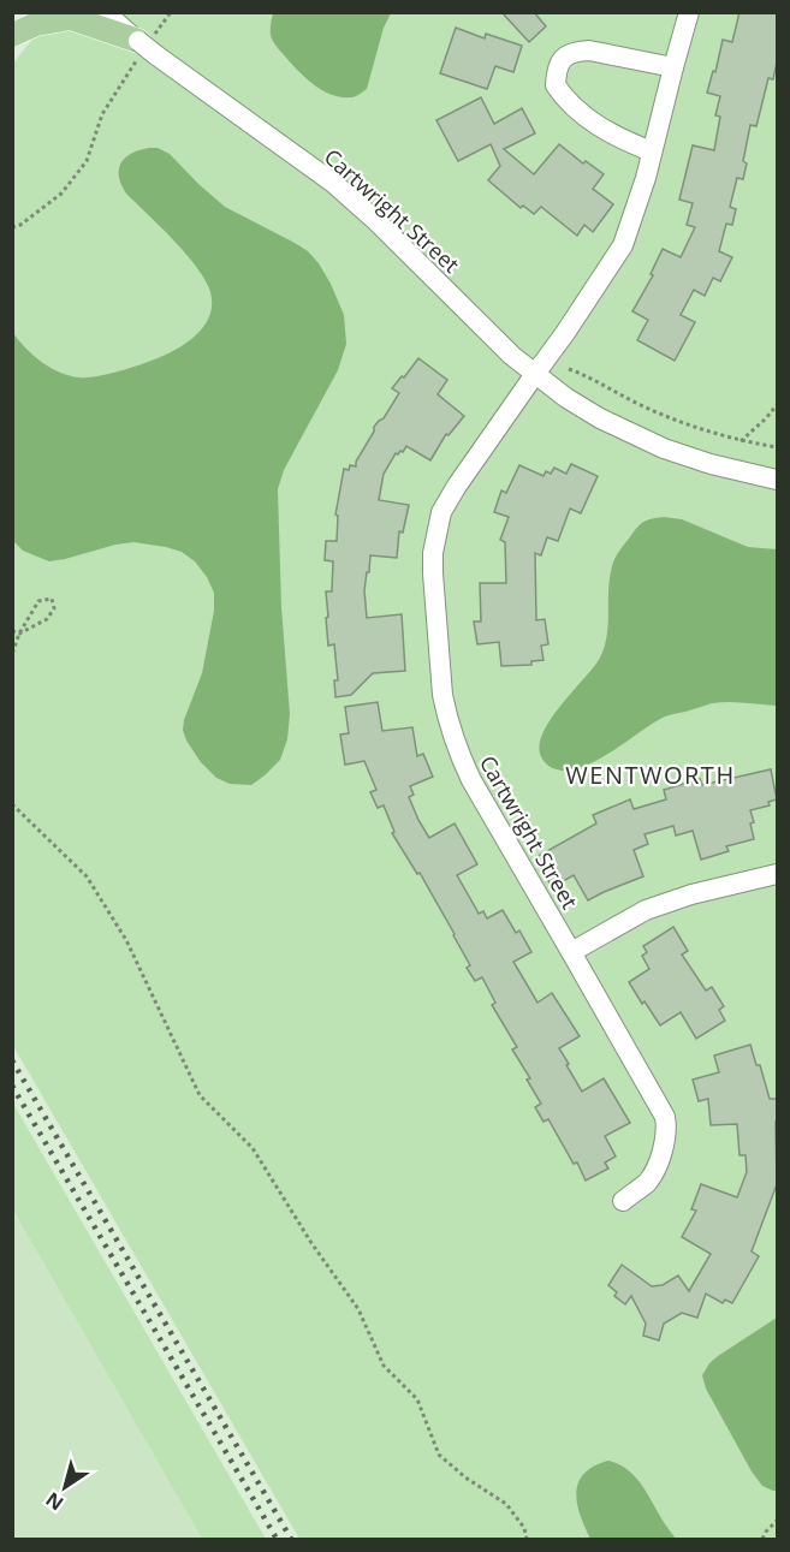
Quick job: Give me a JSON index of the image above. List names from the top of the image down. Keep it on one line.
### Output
{"streets":{"street":["Cartwright Street"]},"districts":["WENTWORTH"],"north":"bottom left"}
